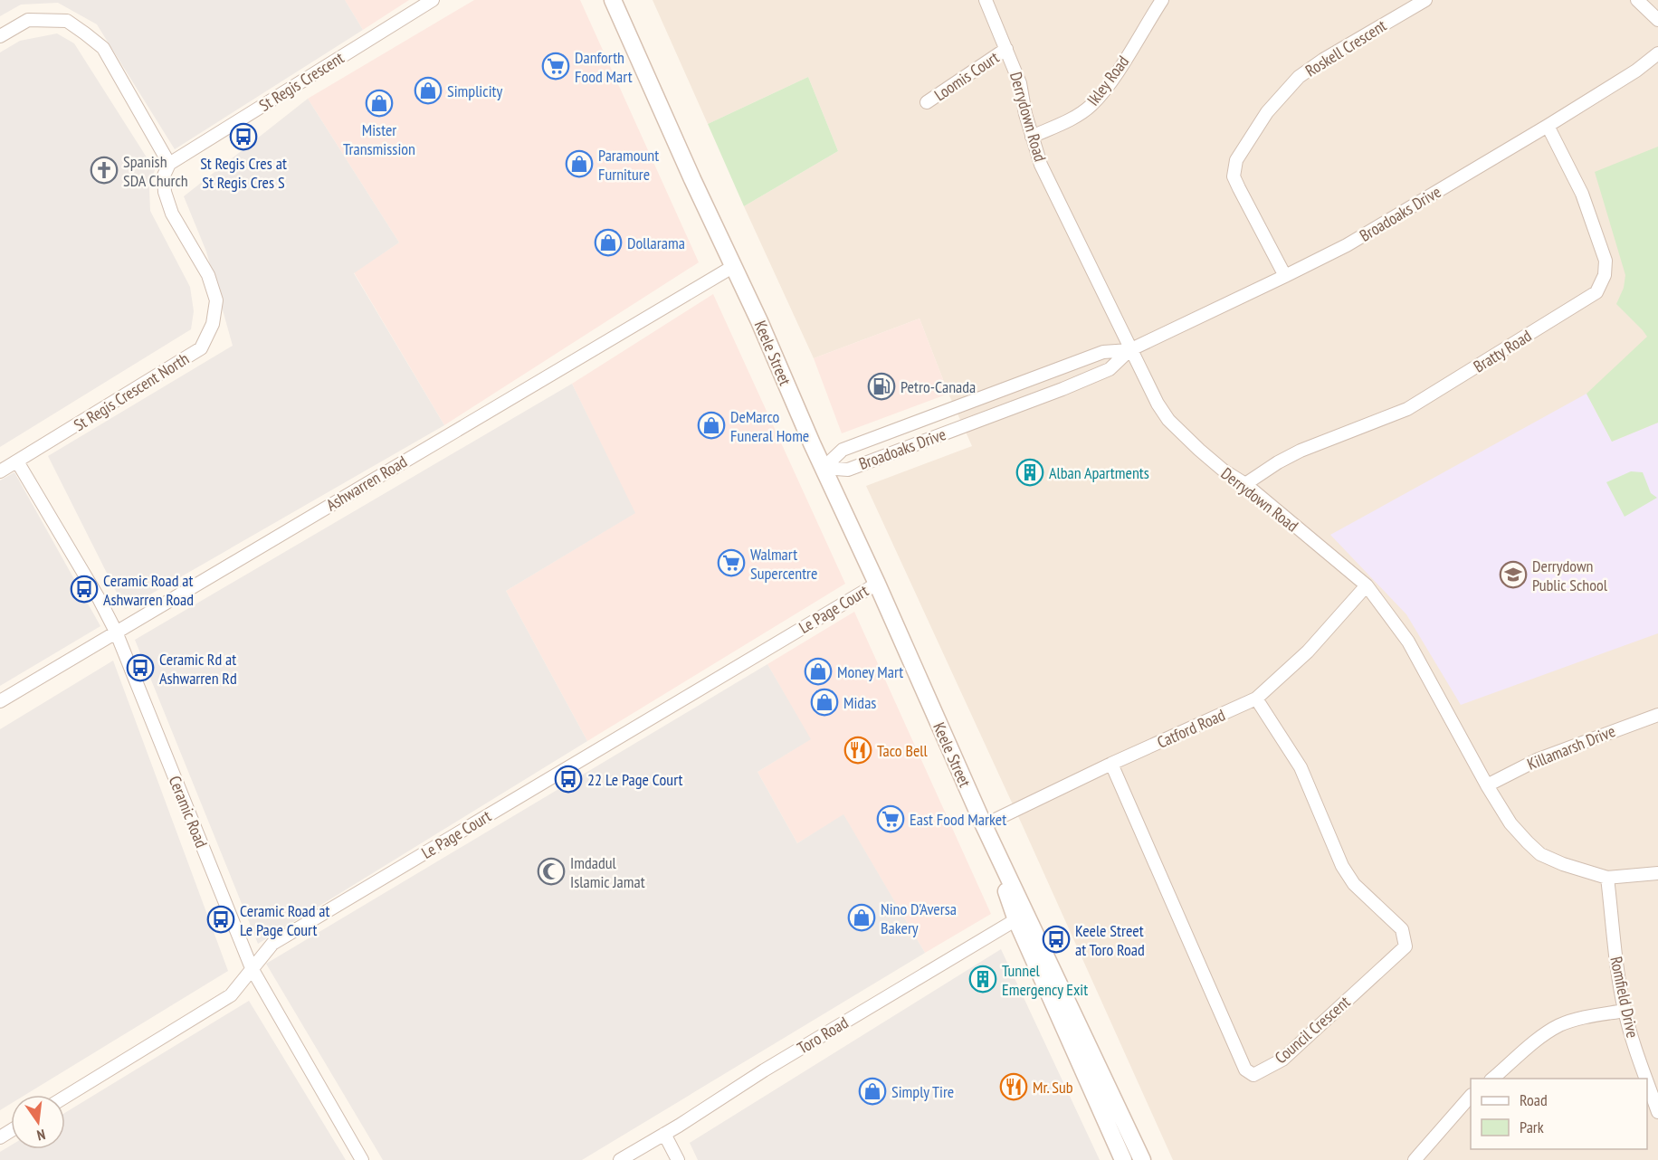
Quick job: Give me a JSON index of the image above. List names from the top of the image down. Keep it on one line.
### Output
{"streets":{"main road":["Keele Street"],"street":["Roskell Crescent","Loomis Court","Ikley Road","St Regis Crescent","Derrydown Road","Broadoaks Drive","Bratty Road","St Regis Crescent North","Ashwarren Road","Le Page Court","Catford Road","Killamarsh Drive","Ceramic Road","Romfield Drive","Council Crescent","Toro Road"]},"crossings":[["Roskell Crescent","Broadoaks Drive"],["Loomis Court","Derrydown Road"],["Ikley Road","Derrydown Road"],["St Regis Crescent","St Regis Crescent North"],["Derrydown Road","Broadoaks Drive"],["Derrydown Road","Bratty Road"],["Derrydown Road","Catford Road"],["Derrydown Road","Killamarsh Drive"],["Derrydown Road","Romfield Drive"],["Broadoaks Drive","Bratty Road"],["Broadoaks Drive","Keele Street"],["Keele Street","Ashwarren Road"],["Keele Street","Le Page Court"],["Keele Street","Catford Road"],["Keele Street","Toro Road"],["St Regis Crescent North","Ceramic Road"],["Ashwarren Road","Ceramic Road"],["Le Page Court","Ceramic Road"],["Catford Road","Council Crescent"]],"places":{"supermarket":["Danforth Food Mart","Walmart Supercentre","East Food Market"],"shop":["Simplicity","Mister Transmission","Paramount Furniture","Dollarama","DeMarco Funeral Home","Money Mart","Midas","Nino D'Aversa Bakery","Simply Tire"],"bus stop":["St Regis Cres at St Regis Cres S","Ceramic Road at Ashwarren Road","Ceramic Rd at Ashwarren Rd","22 Le Page Court","Ceramic Road at Le Page Court","Keele Street at Toro Road"],"church":["Spanish SDA Church"],"fuel station":["Petro-Canada"],"building":["Alban Apartments","Tunnel Emergency Exit"],"school or university":["Derrydown Public School"],"restaurant":["Taco Bell","Mr. Sub"],"mosque":["Imdadul Islamic Jamat"]},"legend":["Road","Park"],"north":"bottom"}
